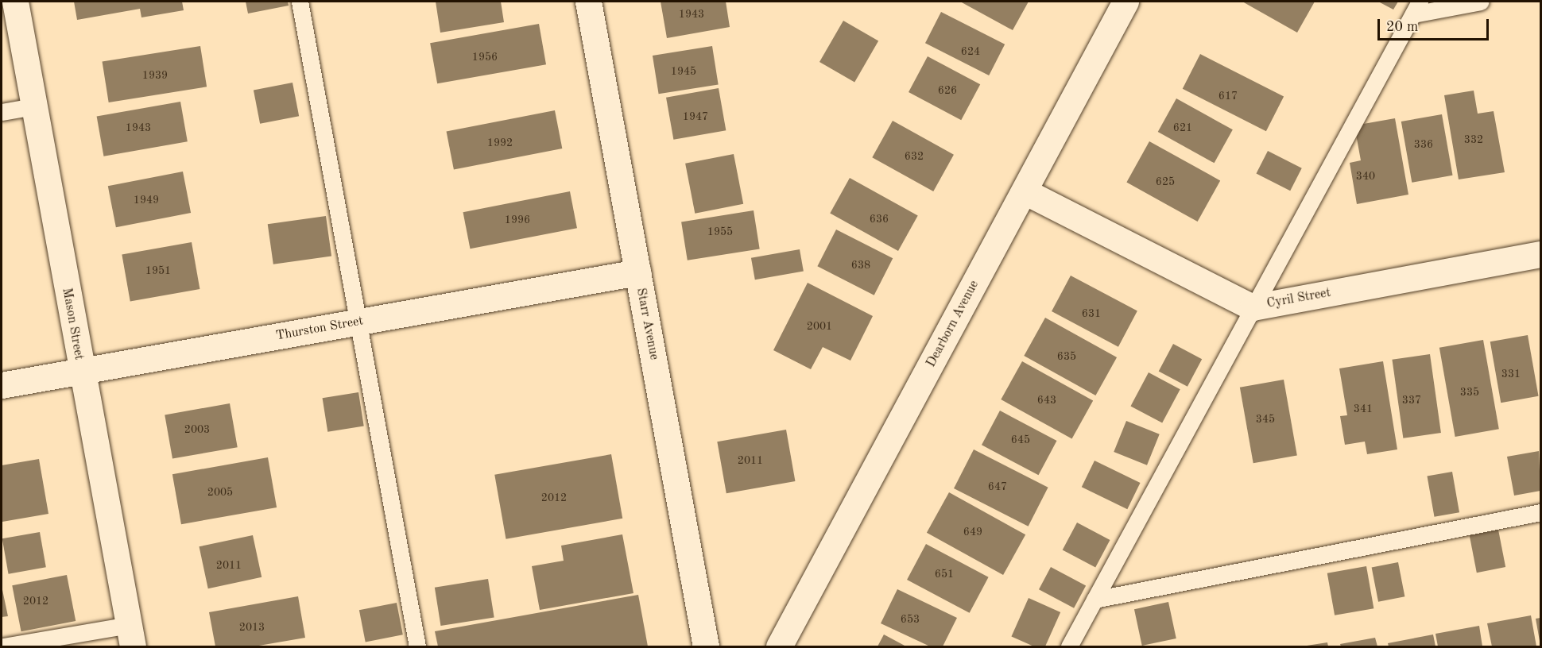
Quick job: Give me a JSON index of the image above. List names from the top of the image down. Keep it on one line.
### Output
{"streets":{"street":["Cyril Street","Mason Street","Starr Avenue","Dearborn Avenue","Thurston Street"]},"crossings":[["Cyril Street","Dearborn Avenue"],["Mason Street","Thurston Street"],["Starr Avenue","Thurston Street"]],"house_numbers":["1943","624","1956","1945","1939","626","617","1947","1943","621","332","1992","336","632","340","625","1949","636","1996","1955","638","1951","631","2001","635","331","335","643","337","341","345","2003","645","2011","647","2005","2012","649","2011","651","2012","653","2013"],"scale_bar":"20 m"}
